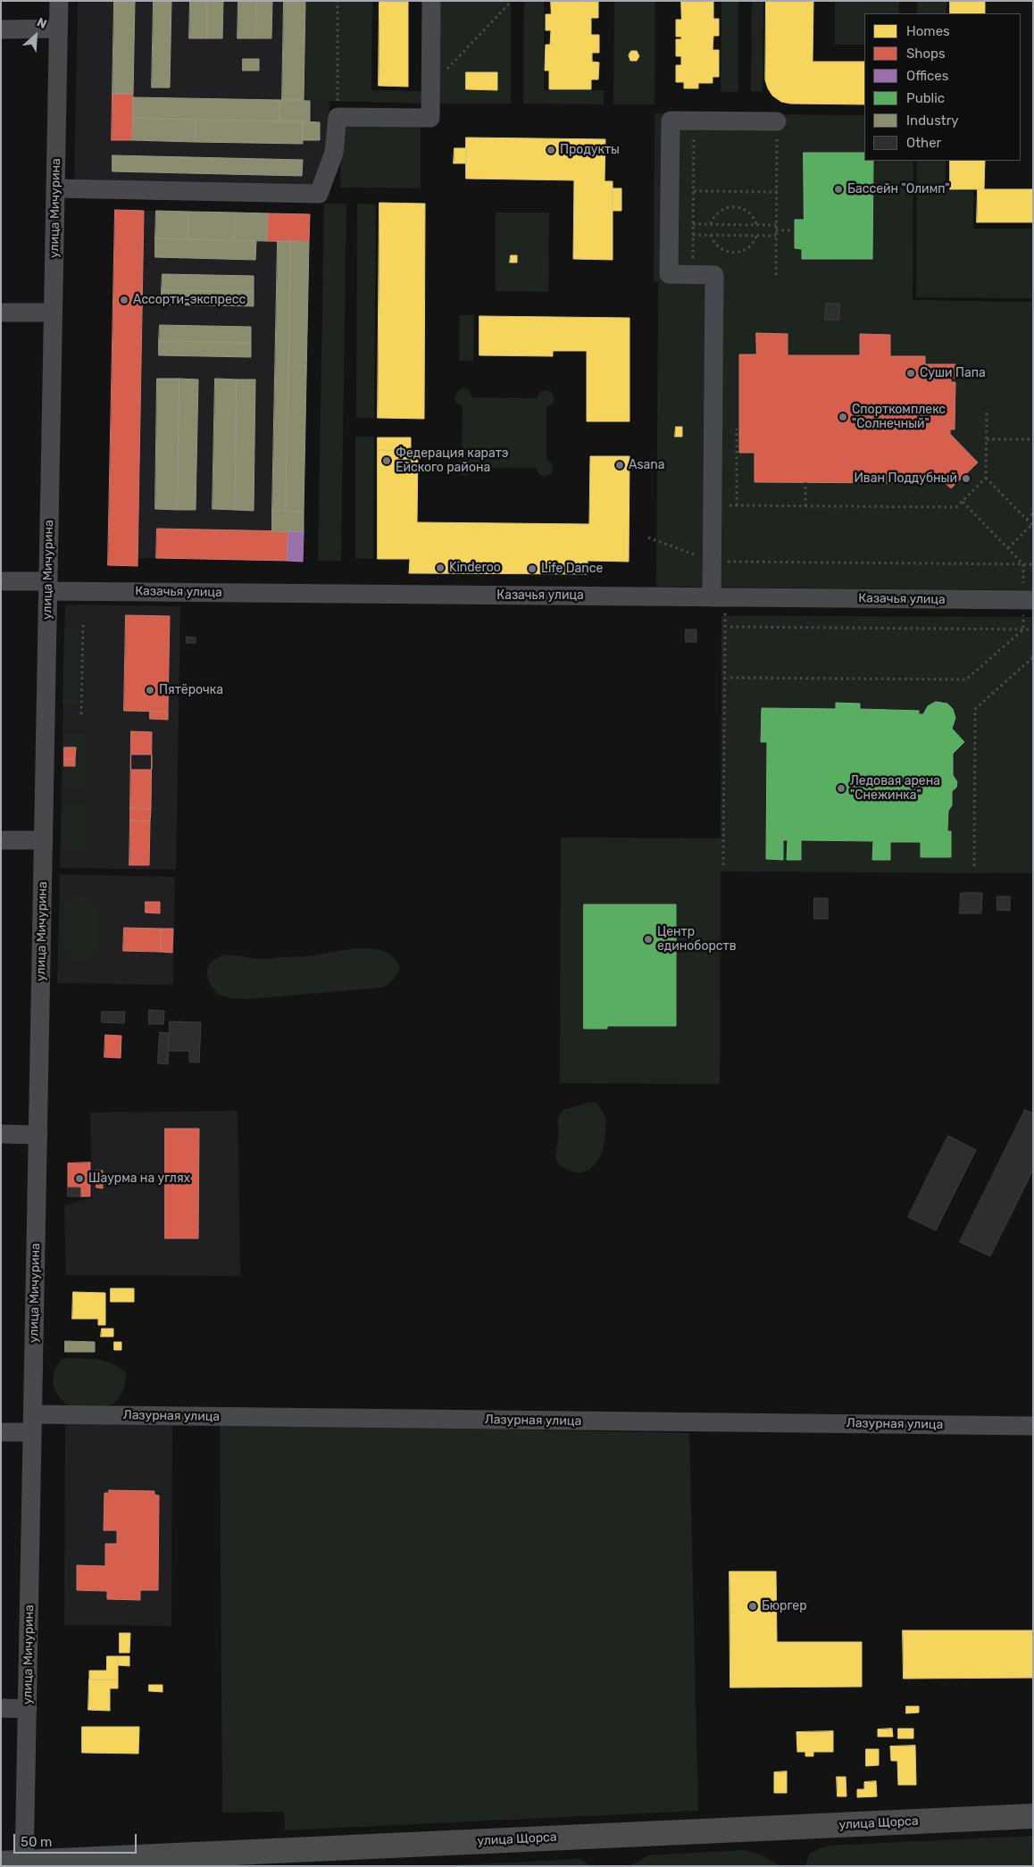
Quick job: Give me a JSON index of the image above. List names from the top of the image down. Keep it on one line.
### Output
{"streets":{"main road":["улица Щорса"],"street":["улица Мичурина","Казачья улица","Лазурная улица"]},"crossings":[["улица Мичурина","Казачья улица"],["улица Мичурина","Лазурная улица"],["улица Мичурина","улица Щорса"]],"places":["Продукты","Бассейн \"Олимп\"","Ассорти-экспресс","Суши Папа","Спорткомплекс \"Солнечный\"","Федерация каратэ Ейского района","Asana","Иван Поддубный","Kinderoo","Life Dance","Пятёрочка","Ледовая арена \"Снежинка\"","Центр единоборств","Шаурма на углях","Бюргер"],"legend":["Homes","Shops","Offices","Public","Industry","Other"],"scale_bar":"50 m","north":"top right"}
